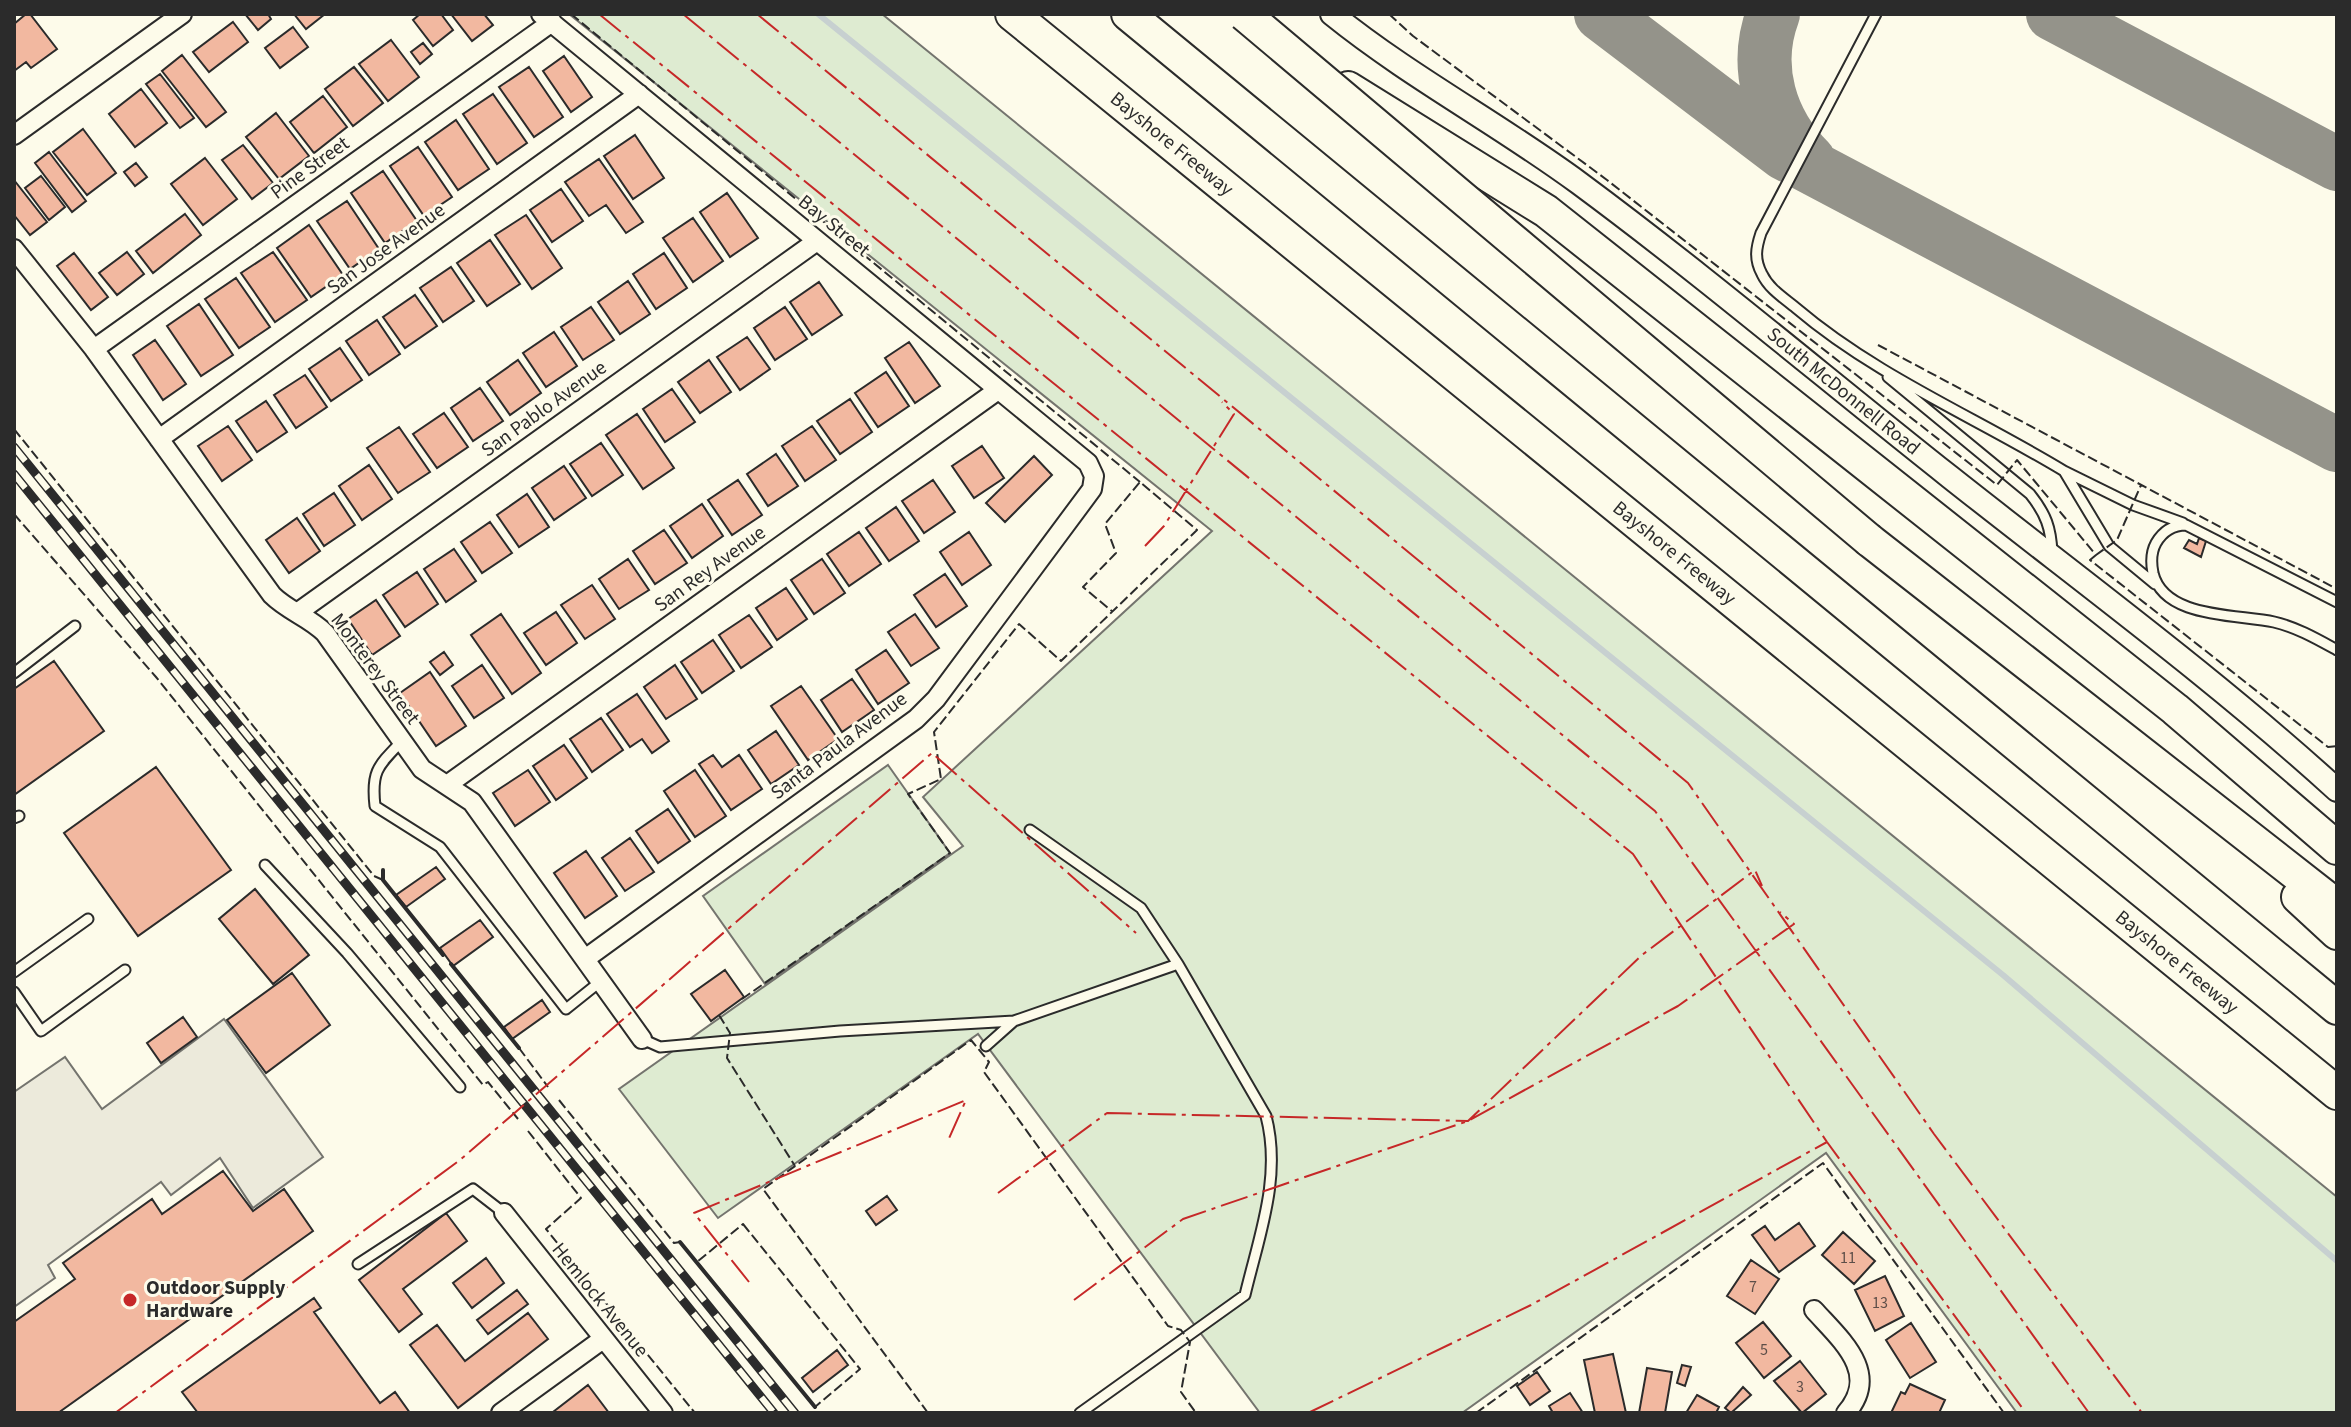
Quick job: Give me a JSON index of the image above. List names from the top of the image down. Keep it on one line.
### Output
{"streets":{"highway":["Bayshore Freeway"],"street":["Pine Street","Bay Street","San Jose Avenue","South McDonnell Road","San Pablo Avenue","San Rey Avenue","Monterey Street","Santa Paula Avenue","Hemlock Avenue"]},"crossings":[["Pine Street","Bay Street"],["Pine Street","Monterey Street"],["Bay Street","San Jose Avenue"],["Bay Street","San Pablo Avenue"],["Bay Street","San Rey Avenue"],["Bay Street","Santa Paula Avenue"],["San Jose Avenue","Monterey Street"],["San Pablo Avenue","Monterey Street"],["San Rey Avenue","Monterey Street"],["Monterey Street","Santa Paula Avenue"]],"places":["Outdoor Supply Hardware"],"house_numbers":["11","7","13","5","3"]}
